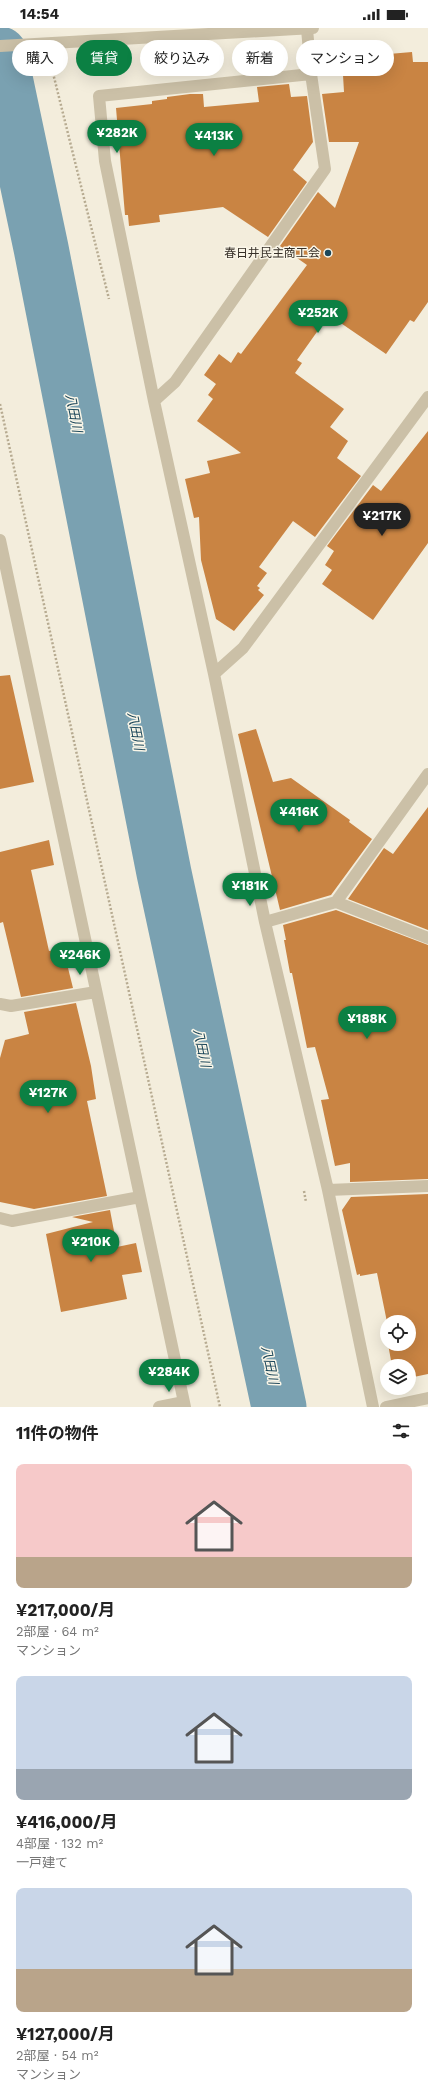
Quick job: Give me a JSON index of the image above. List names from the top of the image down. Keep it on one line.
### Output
{"water":["八田川"],"places":["春日井民主商工会"],"page":{"status":"14:54","chip":["購入","賃貸","絞り込み","新着","マンション"],"price":["¥282K","¥413K","¥252K","¥217K","¥416K","¥181K","¥246K","¥188K","¥127K","¥210K","¥284K"],"heading":"11件の物件","list":[{"name":"¥217,000/月","note":"2部屋 · 64 m² · マンション"},{"name":"¥416,000/月","note":"4部屋 · 132 m² · 一戸建て"},{"name":"¥127,000/月","note":"2部屋 · 54 m² · マンション"}]}}
